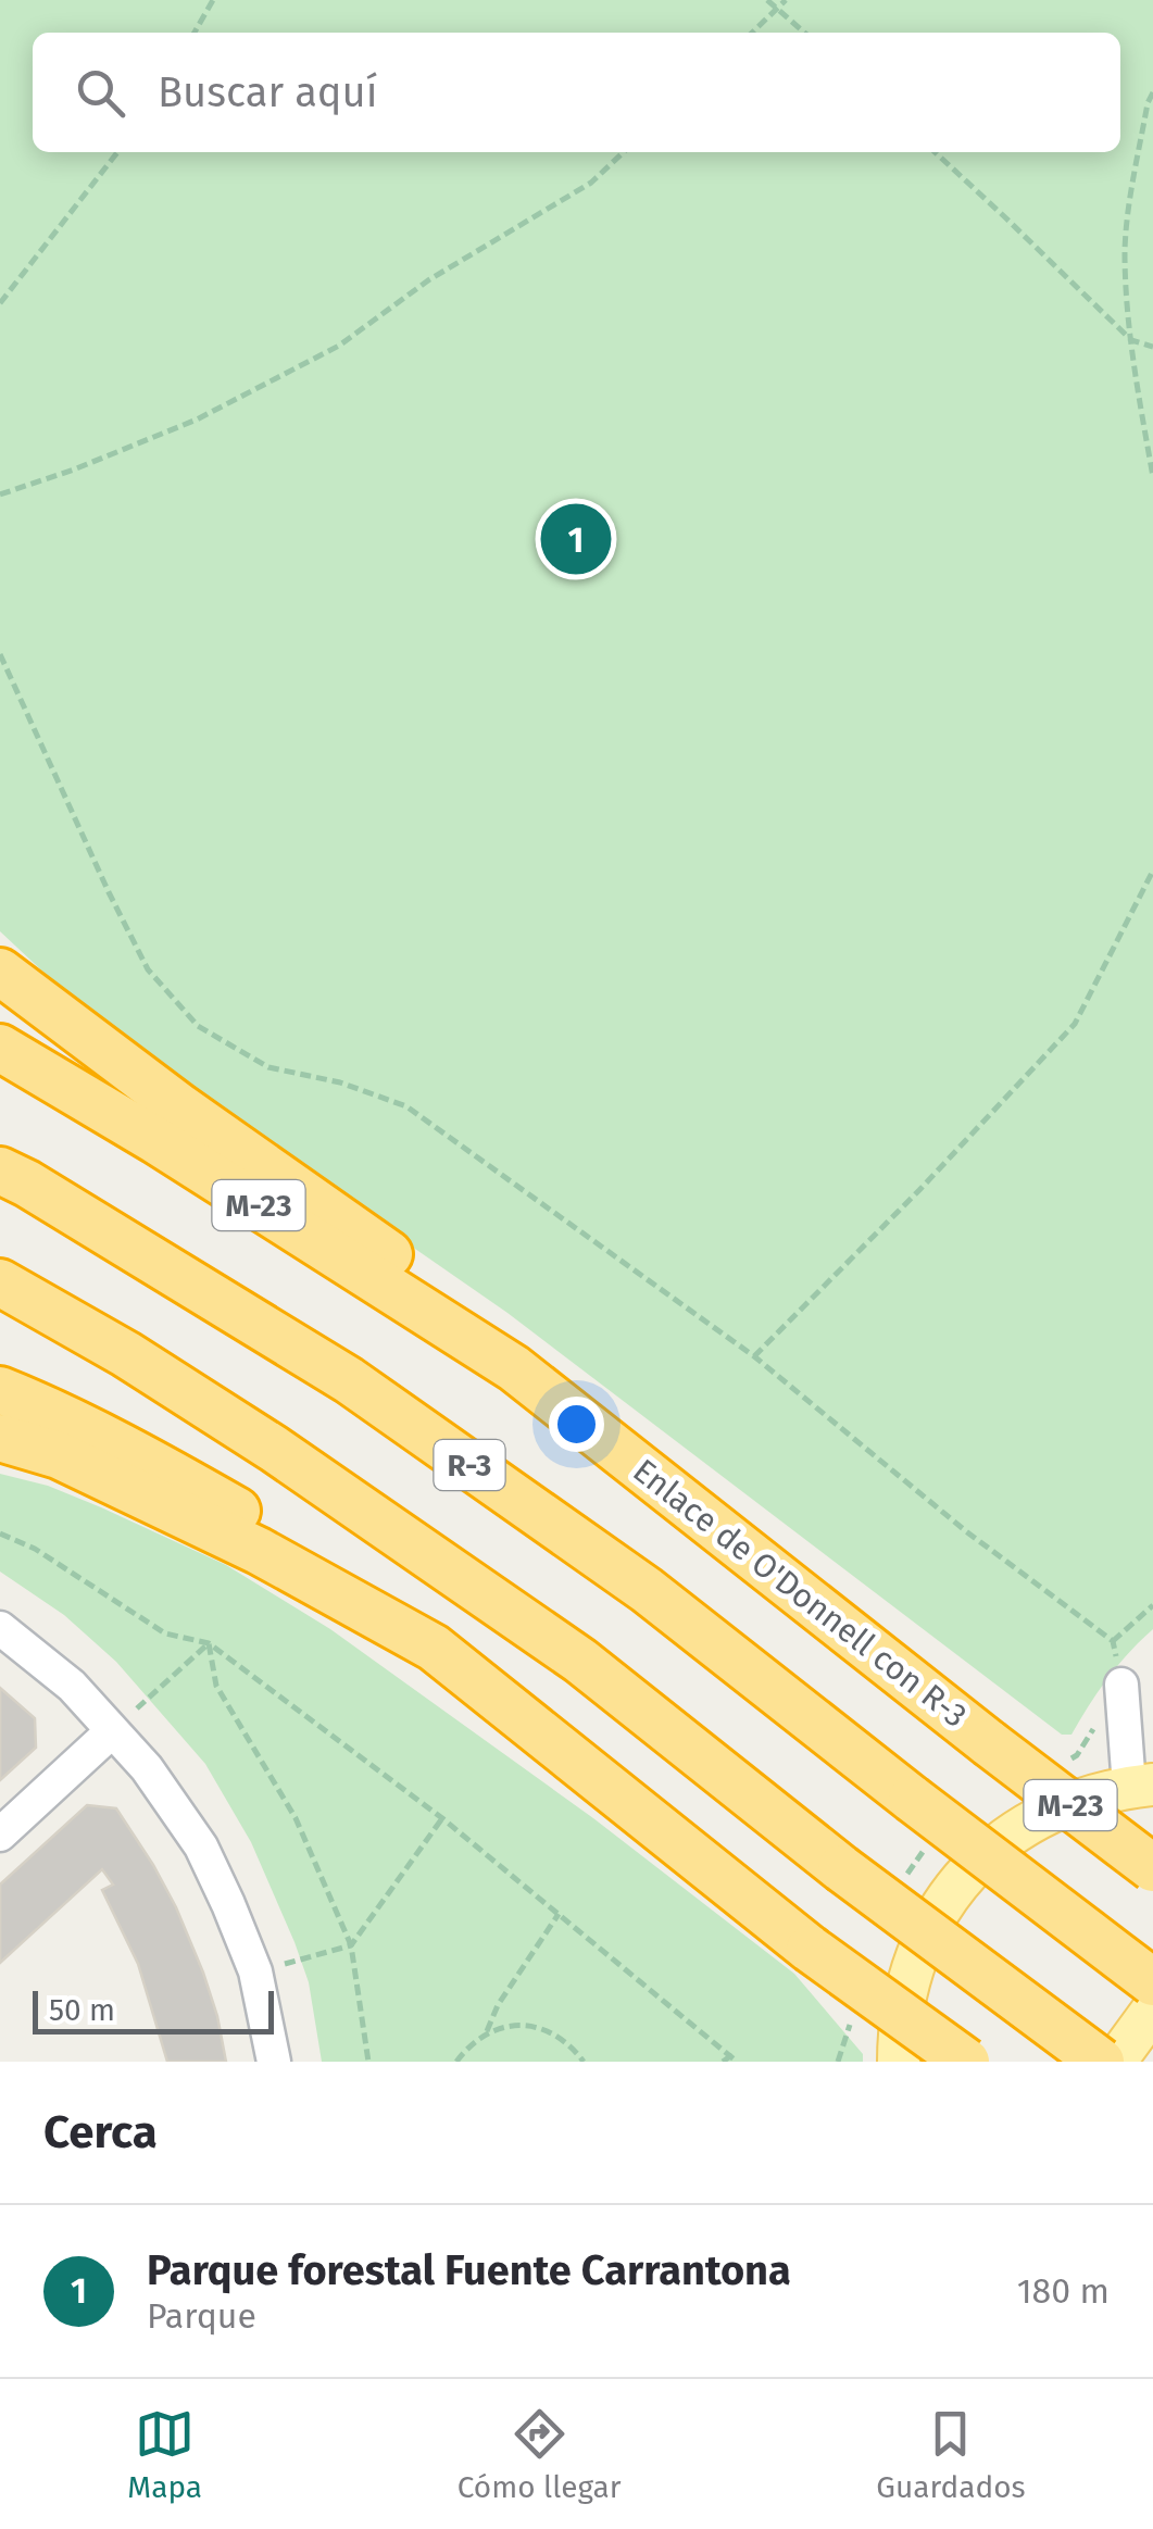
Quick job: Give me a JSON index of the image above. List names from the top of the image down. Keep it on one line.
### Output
{"streets":{"highway":["M-23","R-3","Enlace de O'Donnell con R-3"]},"scale_bar":"50 m","page":{"search":"Buscar aquí","pins":"1","scale":"50 m","heading":"Cerca","list":[{"mark":"1","name":"Parque forestal Fuente Carrantona","note":"Parque","value":"180 m"}],"nav":["Mapa","Cómo llegar","Guardados"]}}
